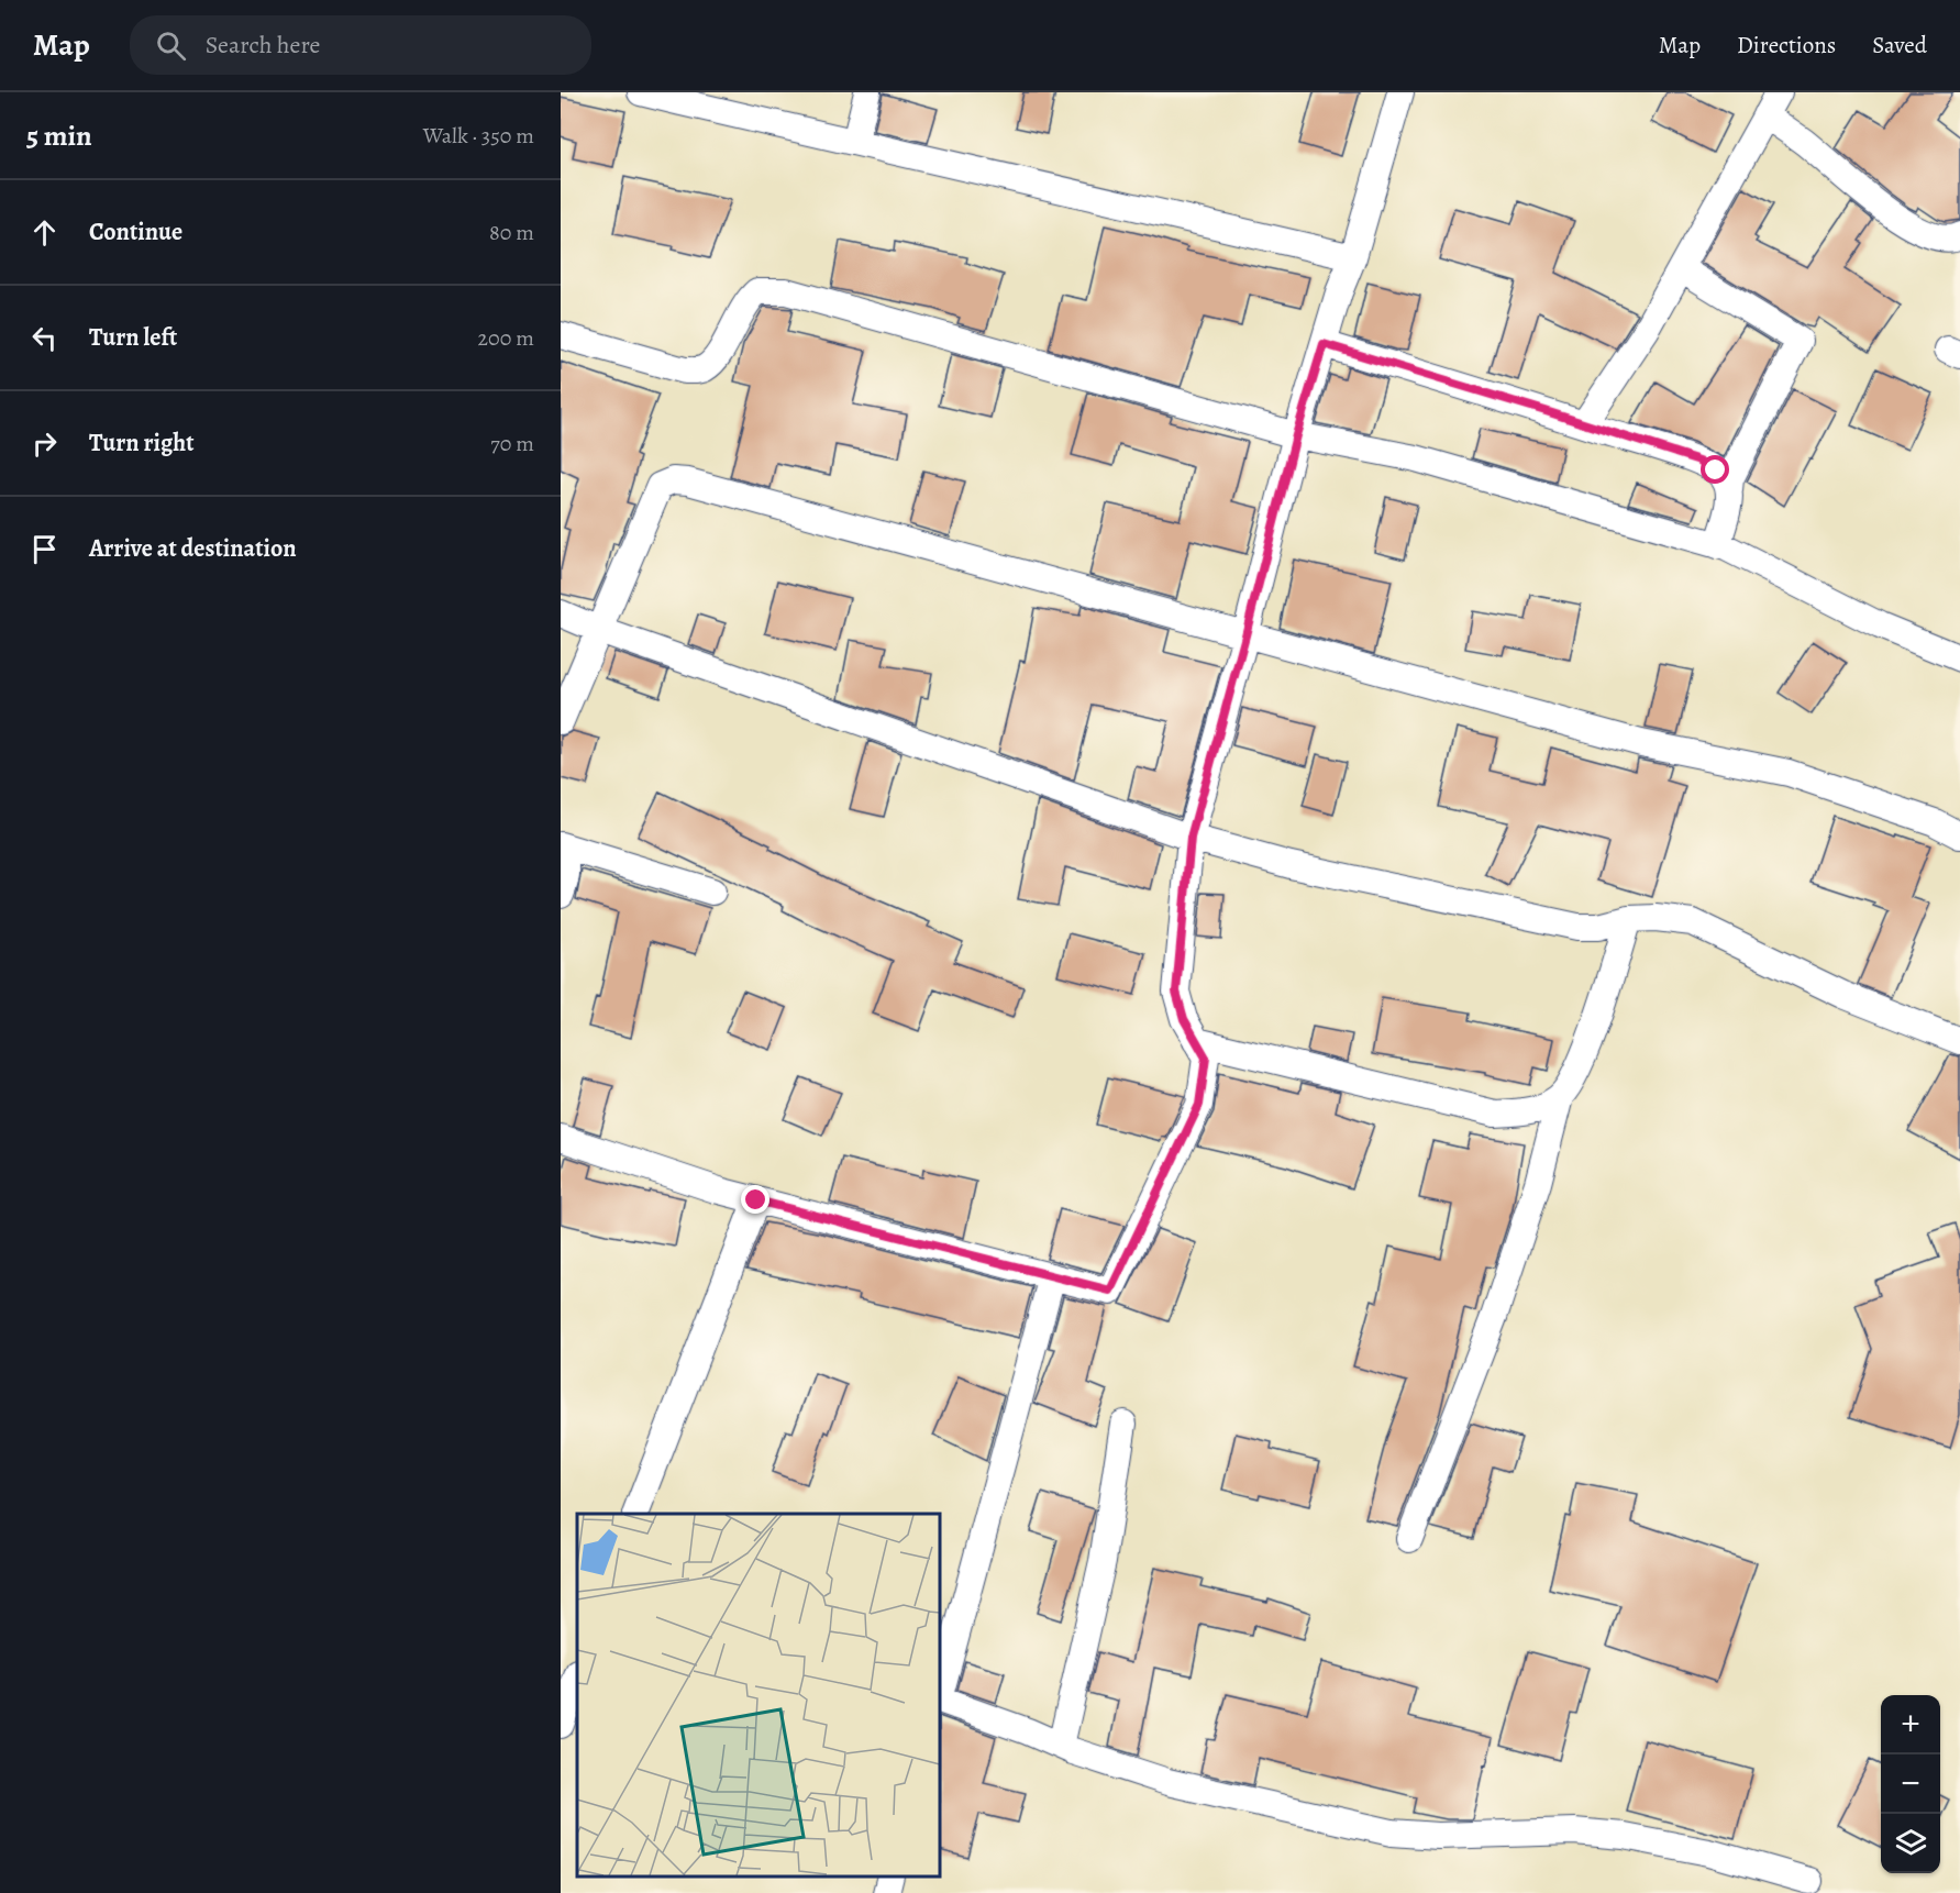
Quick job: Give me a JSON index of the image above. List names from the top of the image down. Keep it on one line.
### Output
{"page":{"header":"Map","search":"Search here","nav":["Map","Directions","Saved"],"heading":["5 min","Walk · 350 m"],"list":[["Continue","80 m"],["Turn left","200 m"],["Turn right","70 m"],"Arrive at destination"],"map_buttons":["+","−"]}}
